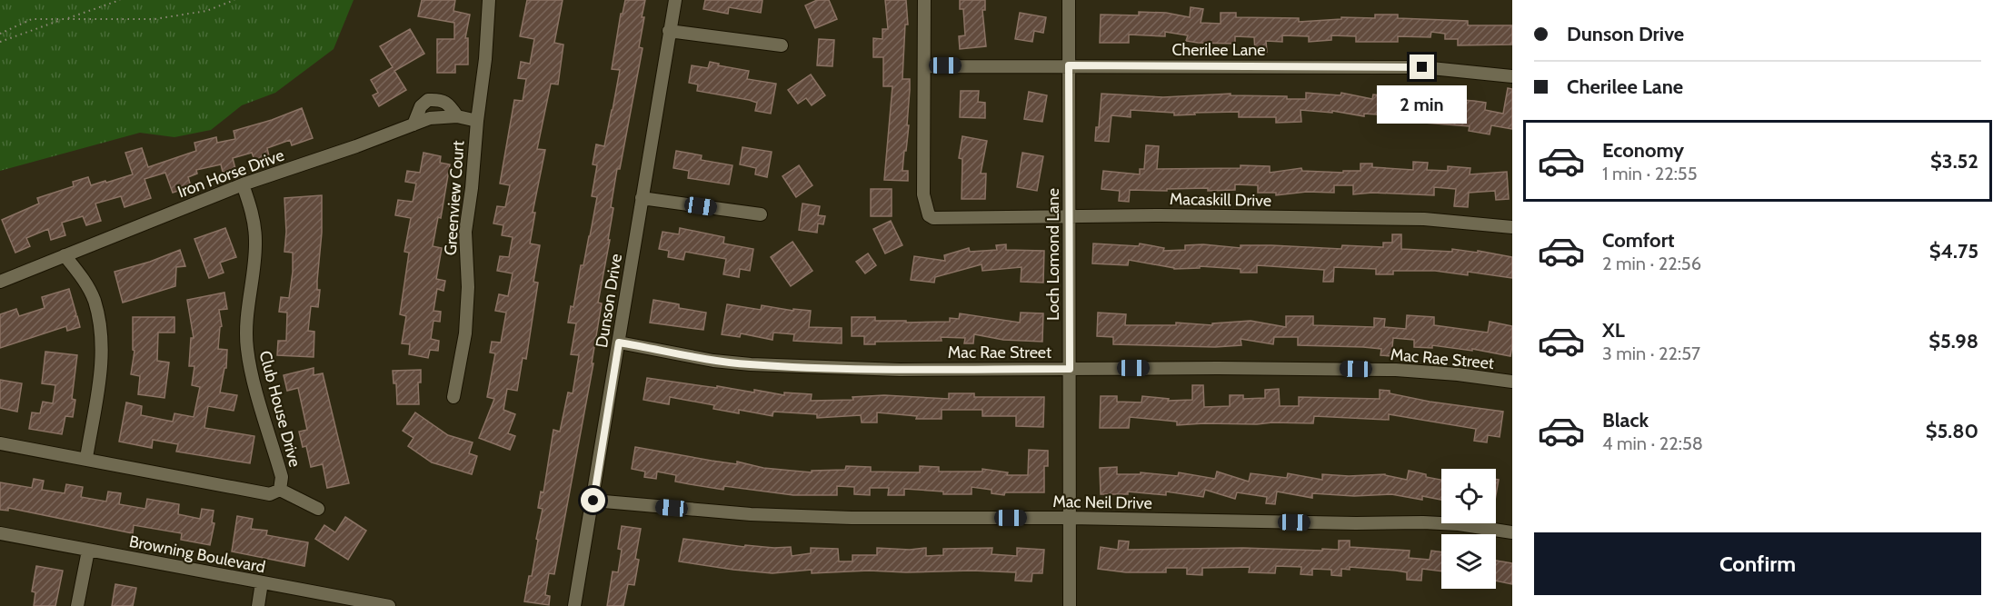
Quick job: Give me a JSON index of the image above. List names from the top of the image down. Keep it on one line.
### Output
{"streets":{"street":["Cherilee Lane","Iron Horse Drive","Greenview Court","Macaskill Drive","Loch Lomond Lane","Dunson Drive","Mac Rae Street","Club House Drive","Mac Neil Drive","Browning Boulevard"]},"crossings":[["Cherilee Lane","Macaskill Drive"],["Cherilee Lane","Loch Lomond Lane"],["Iron Horse Drive","Greenview Court"],["Iron Horse Drive","Club House Drive"],["Macaskill Drive","Loch Lomond Lane"],["Loch Lomond Lane","Mac Rae Street"],["Loch Lomond Lane","Mac Neil Drive"],["Dunson Drive","Mac Rae Street"],["Dunson Drive","Mac Neil Drive"]],"page":{"banner":["Dunson Drive","Cherilee Lane"],"bubble":"2 min","list":[{"name":"Economy","note":"1 min · 22:55","value":"$3.52"},{"name":"Comfort","note":"2 min · 22:56","value":"$4.75"},{"name":"XL","note":"3 min · 22:57","value":"$5.98"},{"name":"Black","note":"4 min · 22:58","value":"$5.80"}],"buttons":"Confirm"}}
